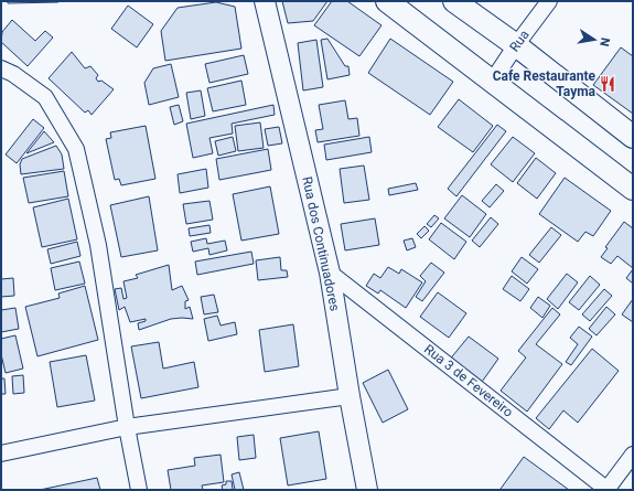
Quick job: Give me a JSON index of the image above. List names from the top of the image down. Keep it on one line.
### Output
{"streets":{"street":["Rua","Rua dos Continuadores","Rua 3 de Fevereiro"]},"crossings":[["Rua dos Continuadores","Rua 3 de Fevereiro"]],"places":{"restaurant":["Cafe Restaurante Tayma"]},"north":"right"}
